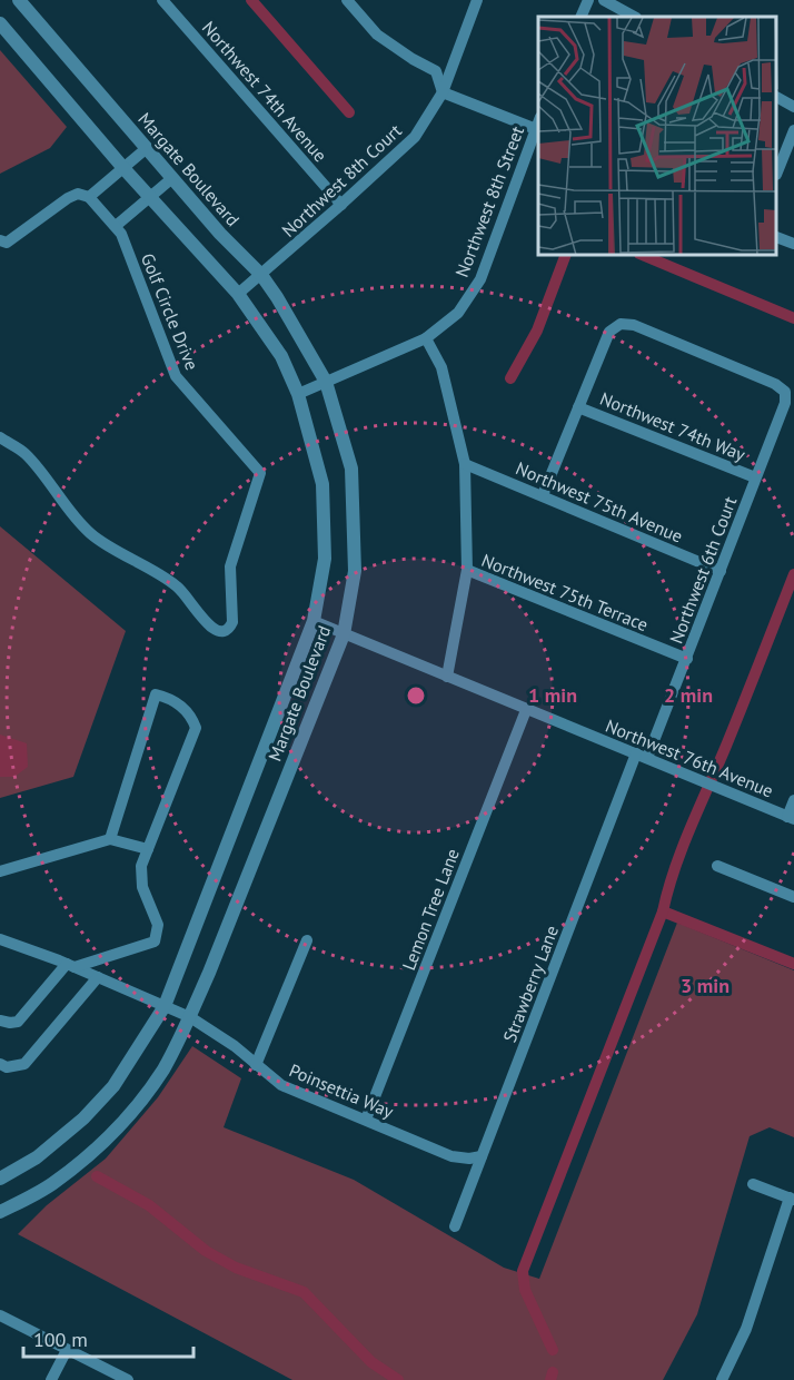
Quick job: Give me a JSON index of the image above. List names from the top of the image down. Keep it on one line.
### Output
{"streets":{"street":["Northwest 74th Avenue","Margate Boulevard","Northwest 8th Court","Northwest 8th Street","Golf Circle Drive","Northwest 74th Way","Northwest 75th Avenue","Northwest 6th Court","Northwest 75th Terrace","Northwest 76th Avenue","Lemon Tree Lane","Strawberry Lane","Poinsettia Way"]},"crossings":[["Northwest 74th Avenue","Northwest 8th Court"],["Margate Boulevard","Northwest 8th Court"],["Margate Boulevard","Northwest 8th Street"],["Margate Boulevard","Northwest 76th Avenue"],["Margate Boulevard","Poinsettia Way"],["Northwest 74th Way","Northwest 6th Court"],["Northwest 75th Avenue","Northwest 6th Court"],["Northwest 6th Court","Northwest 75th Terrace"],["Northwest 6th Court","Northwest 76th Avenue"],["Northwest 6th Court","Strawberry Lane"],["Northwest 76th Avenue","Lemon Tree Lane"],["Northwest 76th Avenue","Strawberry Lane"],["Lemon Tree Lane","Poinsettia Way"],["Strawberry Lane","Poinsettia Way"]],"scale_bar":"100 m","rings":["1 min","2 min","3 min"]}
